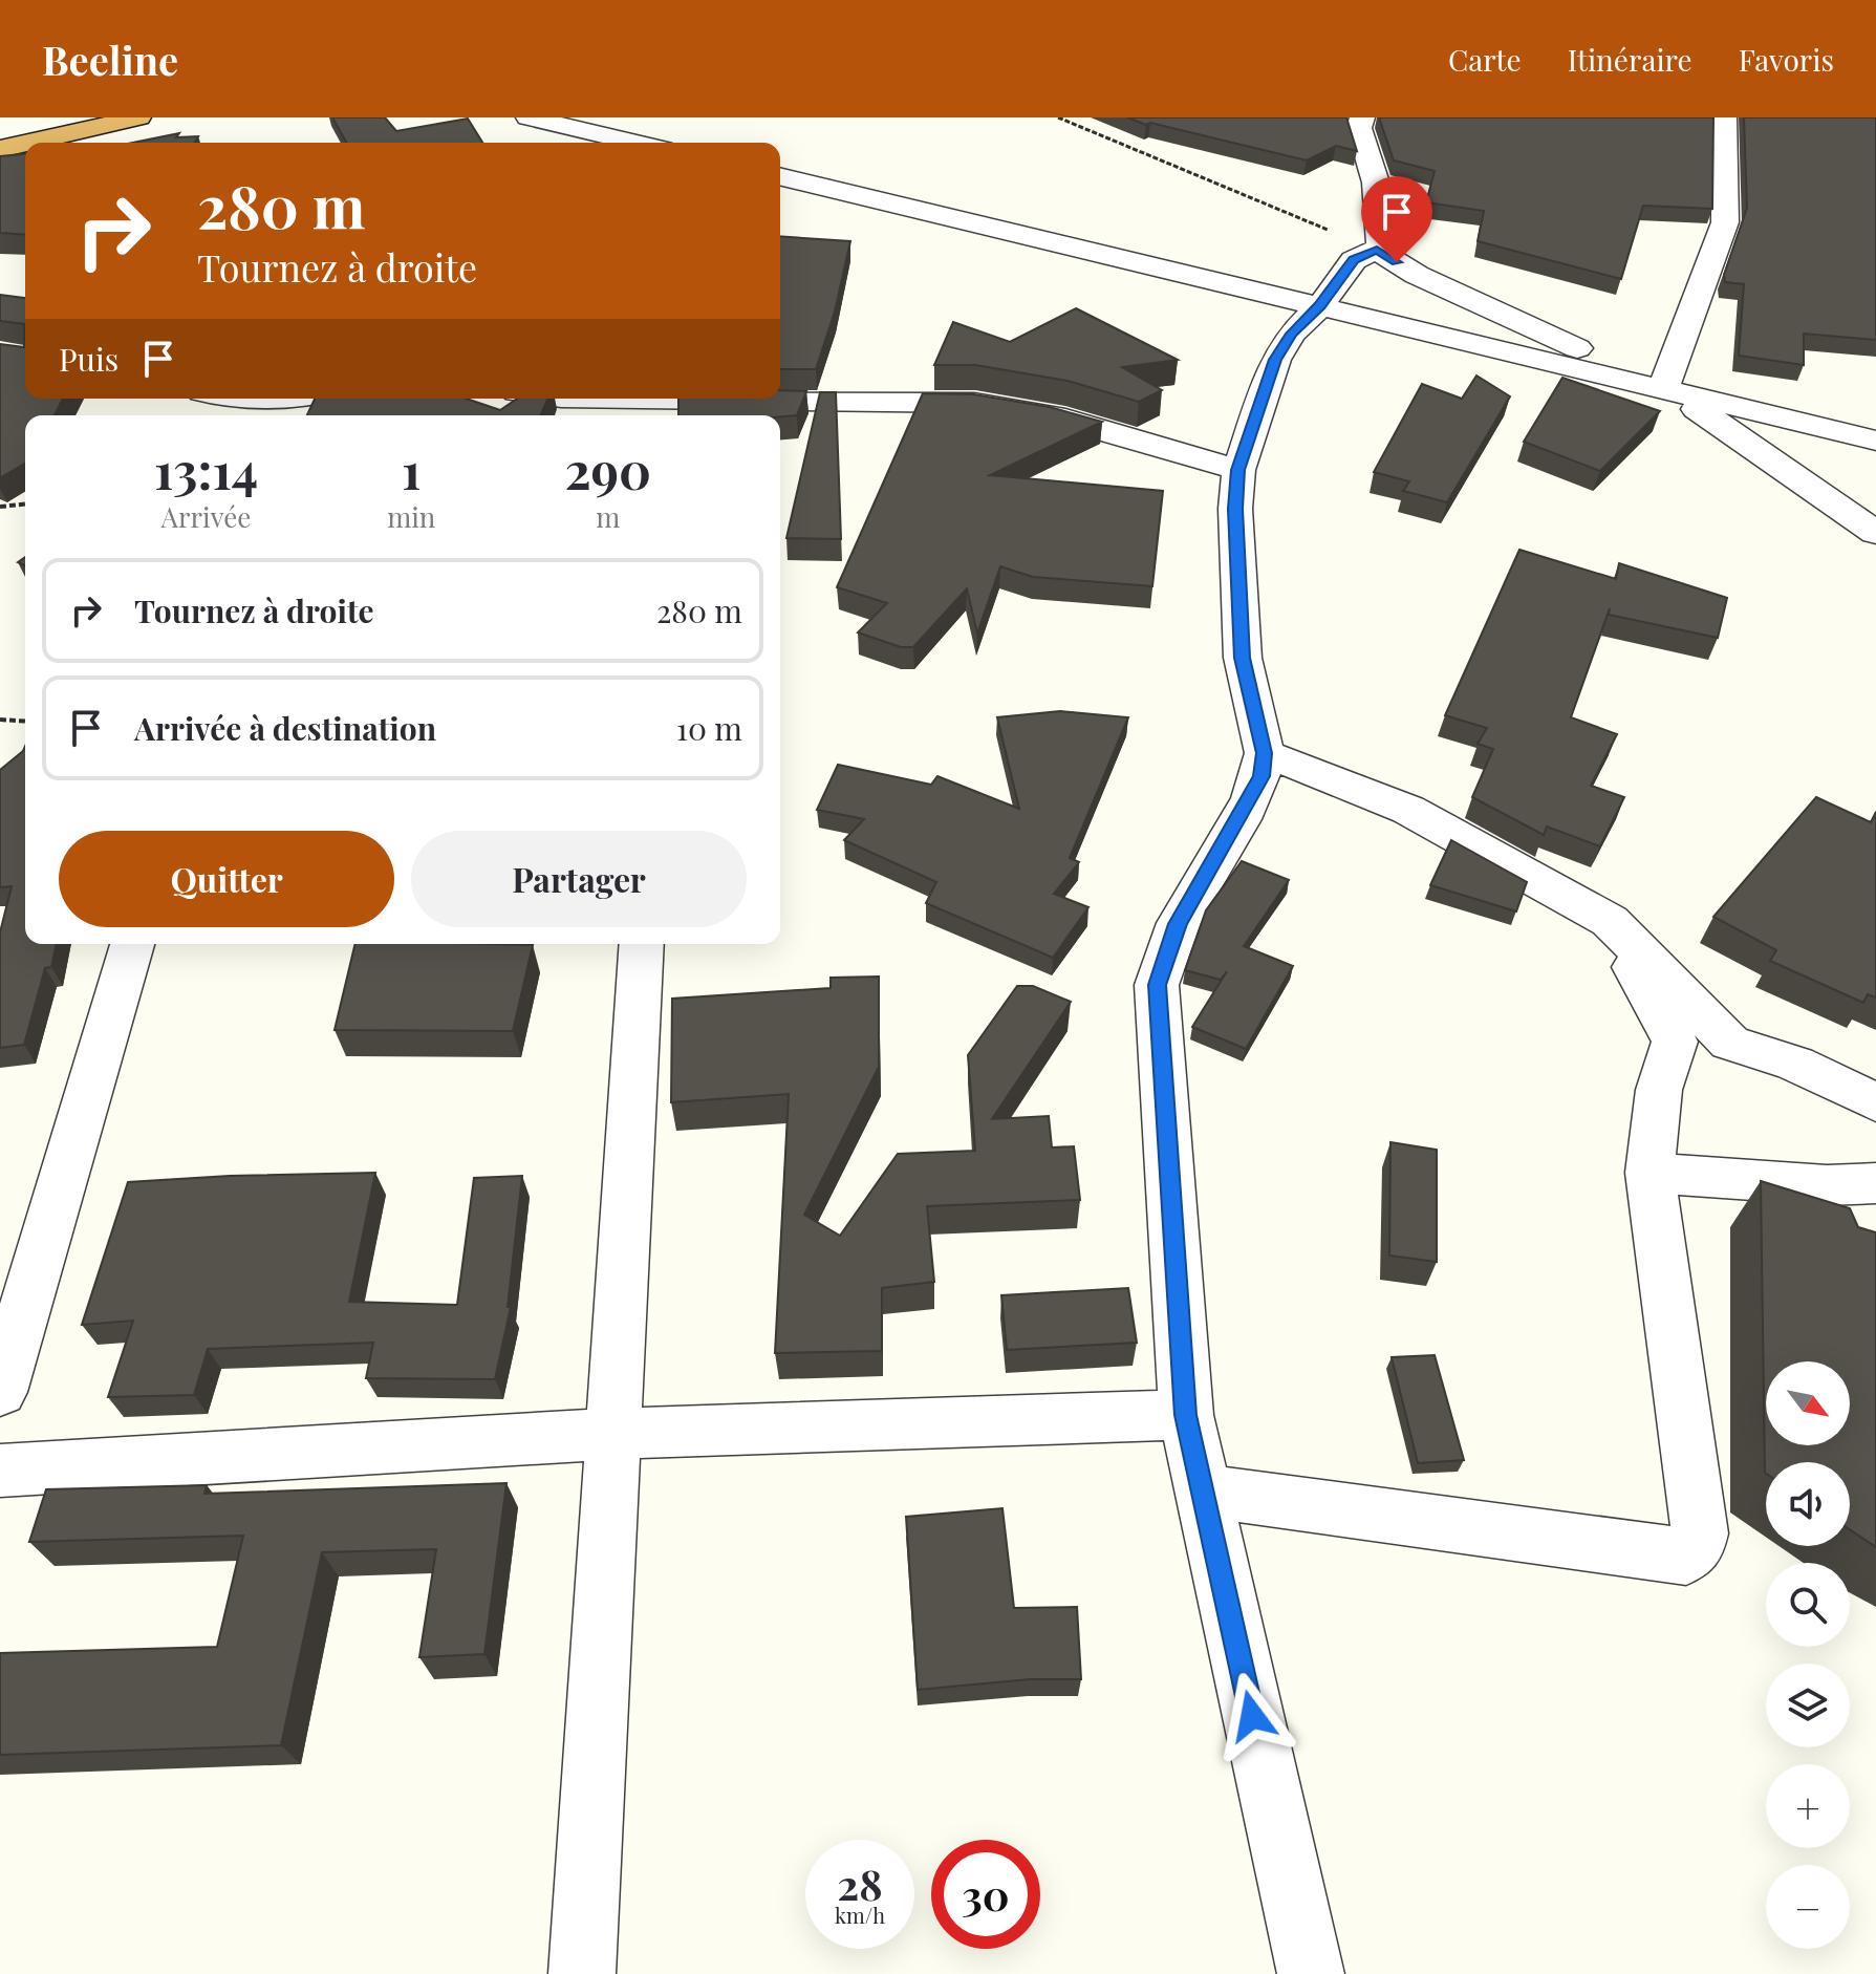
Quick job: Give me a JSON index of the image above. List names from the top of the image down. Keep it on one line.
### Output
{"north":"bottom right","page":{"header":"Beeline","nav":["Carte","Itinéraire","Favoris"],"turn":["280 m","Tournez à droite"],"then":"Puis","eta":["13:14","Arrivée","1","min","290","m"],"list":[{"name":"Tournez à droite","value":"280 m"},{"name":"Arrivée à destination","value":"10 m"}],"buttons":["Quitter","Partager"],"map_buttons":["+","−"],"speed":"28 km/h","limit":"30"}}
